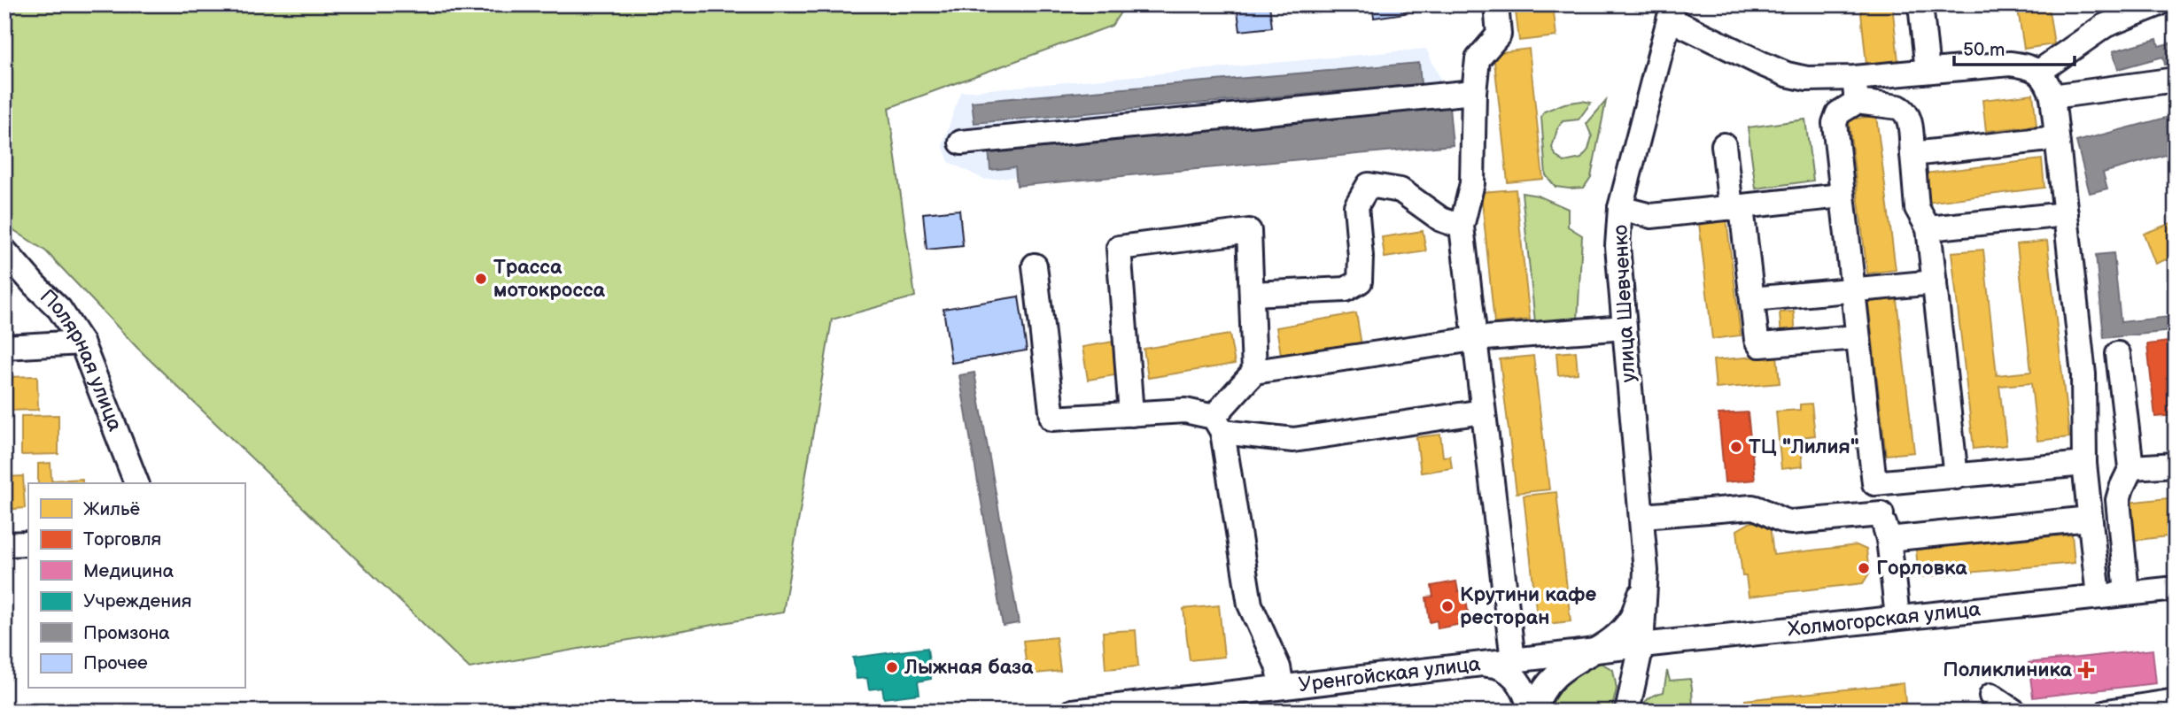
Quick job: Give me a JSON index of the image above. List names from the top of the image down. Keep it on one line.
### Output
{"streets":{"street":["улица Шевченко","Полярная улица","Холмогорская улица","Уренгойская улица"]},"crossings":[["Холмогорская улица","Уренгойская улица"]],"places":{"other":["Трасса мотокросса","ТЦ \"Лилия\"","Горловка","Крутини кафе ресторан","Лыжная база"],"health":["Поликлиника"]},"legend":["Жильё","Торговля","Медицина","Учреждения","Промзона","Прочее"],"scale_bar":"50 m"}
